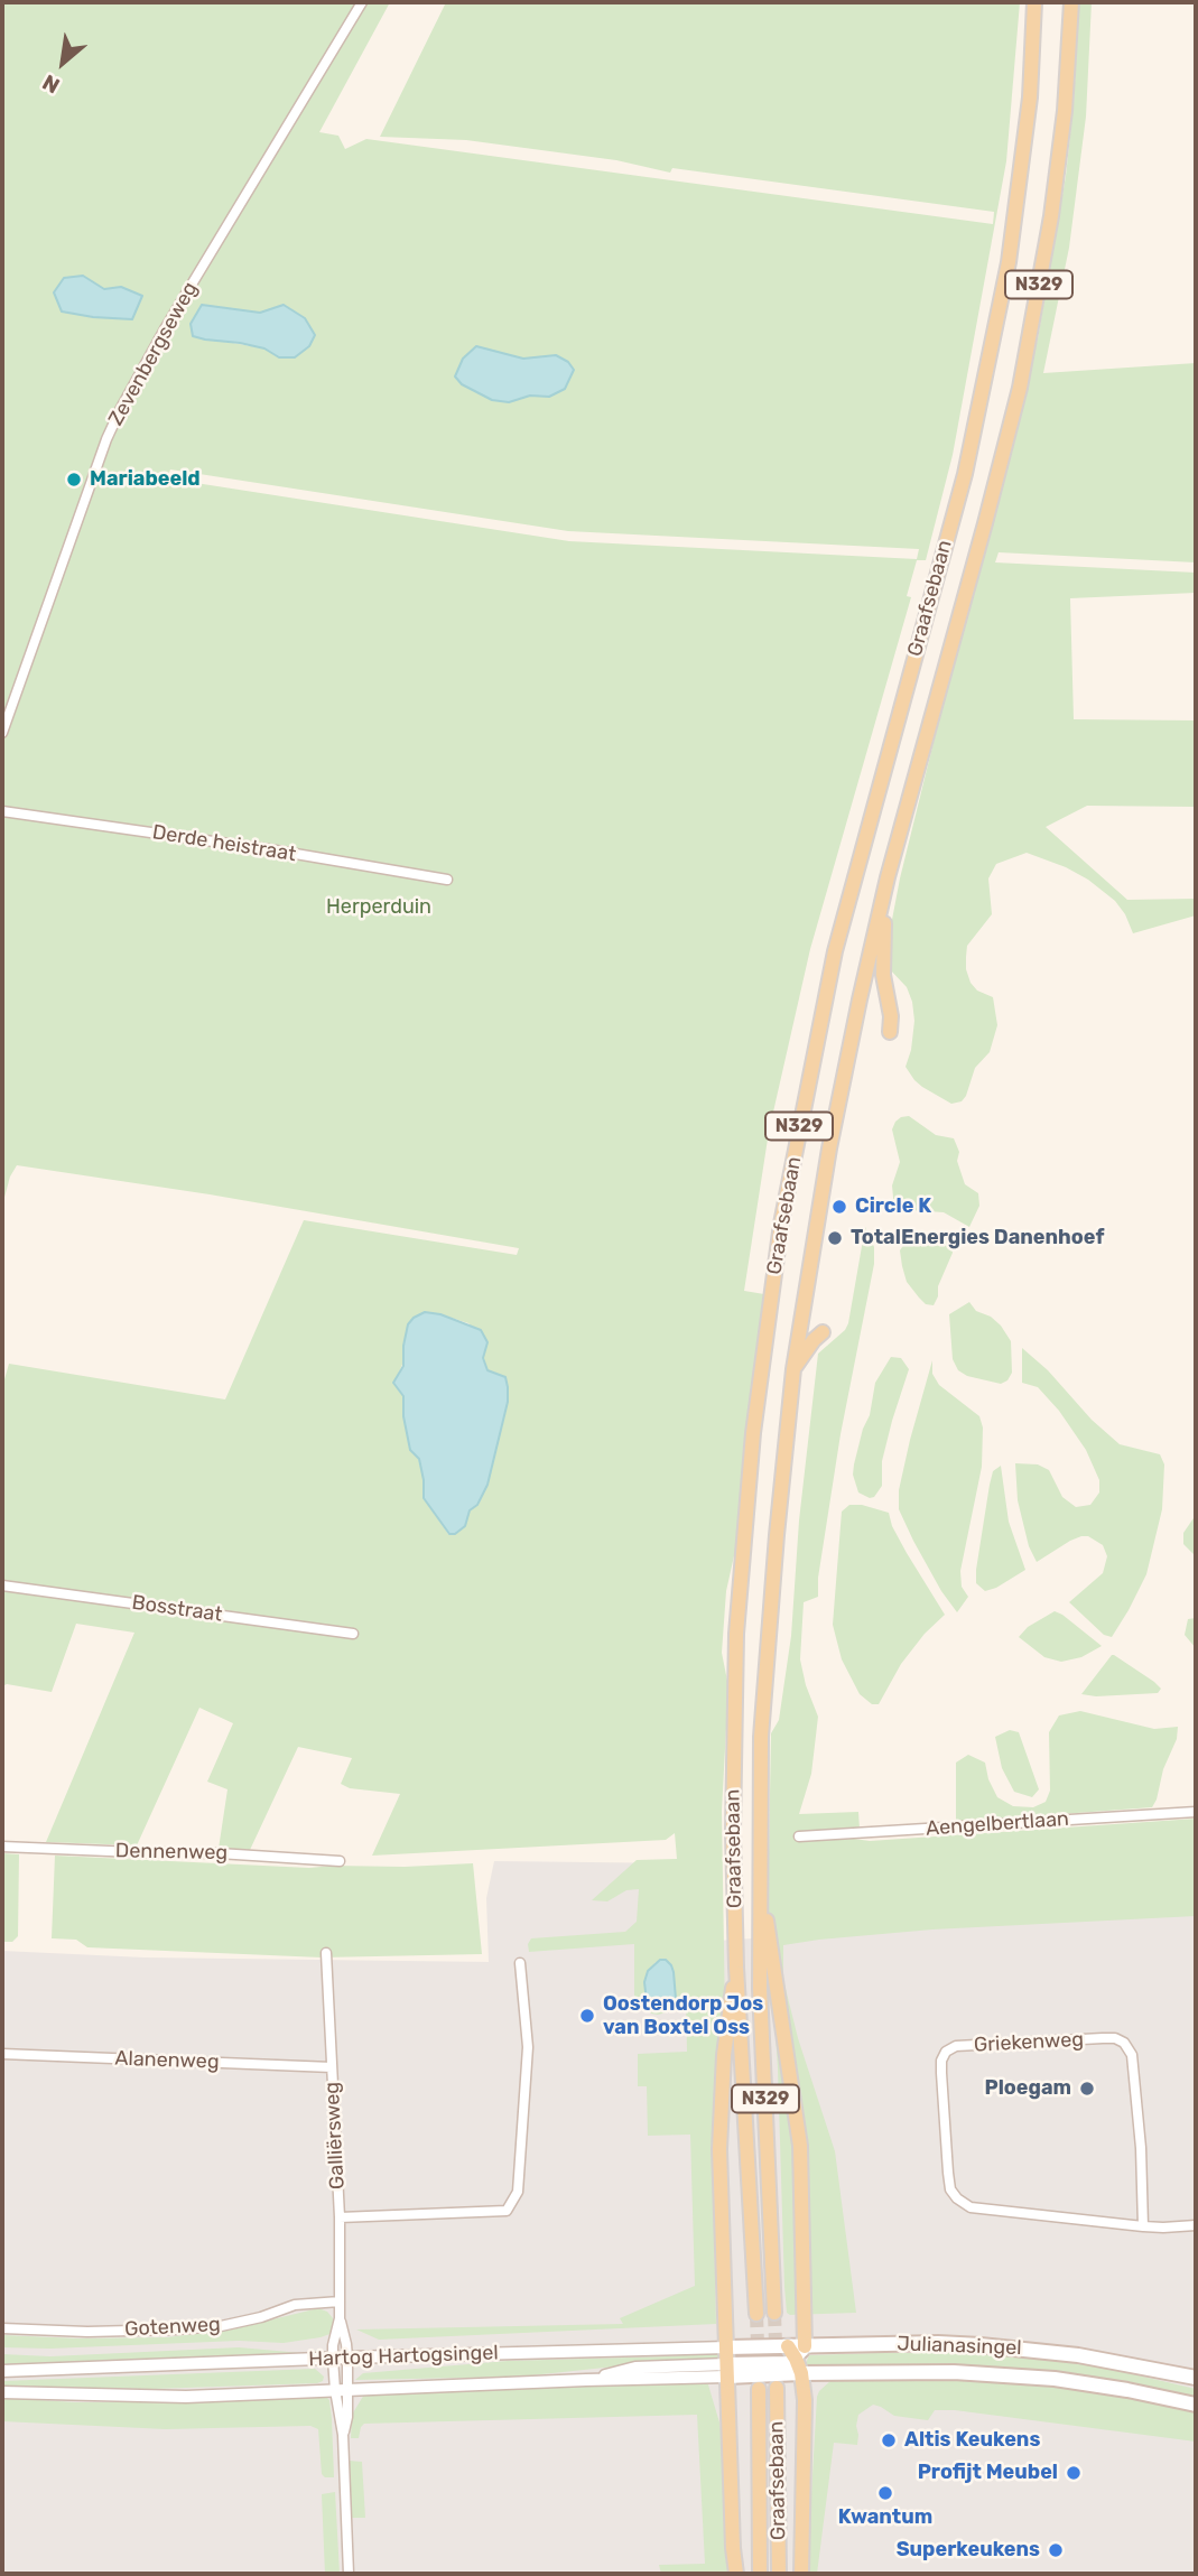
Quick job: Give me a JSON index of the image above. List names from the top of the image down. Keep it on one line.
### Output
{"streets":{"main road":["N329","Graafsebaan","Julianasingel","Hartog Hartogsingel"],"street":["Zevenbergseweg","Derde heistraat","Bosstraat","Aengelbertlaan","Dennenweg","Griekenweg","Alanenweg","Galliërsweg","Gotenweg"]},"crossings":[["N329","Graafsebaan"],["N329","Julianasingel"],["N329","Hartog Hartogsingel"],["Alanenweg","Galliërsweg"],["Galliërsweg","Gotenweg"],["Galliërsweg","Hartog Hartogsingel"],["Julianasingel","Hartog Hartogsingel"]],"parks":["Herperduin"],"places":["Mariabeeld","Circle K","TotalEnergies Danenhoef","Oostendorp Jos van Boxtel Oss","Ploegam","Altis Keukens","Profijt Meubel","Kwantum","Superkeukens"],"north":"bottom left"}
